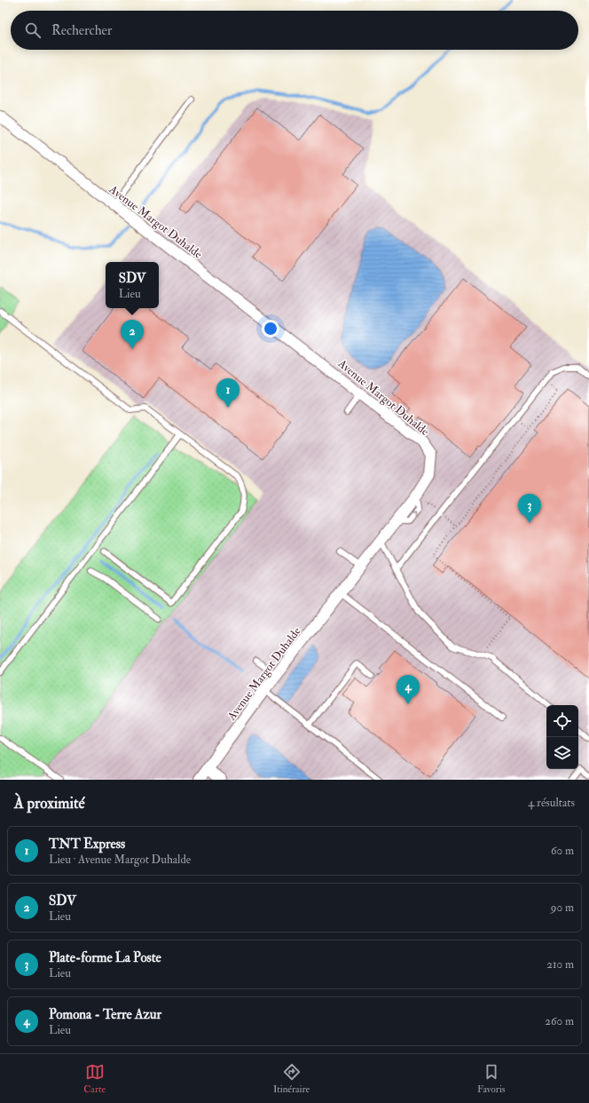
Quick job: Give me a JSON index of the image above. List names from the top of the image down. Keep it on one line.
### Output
{"streets":{"street":["Avenue Margot Duhalde"]},"page":{"search":"Rechercher","popup":["SDV","Lieu"],"pins":["2","1","3","4"],"heading":["À proximité","4 résultats"],"list":[{"mark":"1","name":"TNT Express","note":"Lieu · Avenue Margot Duhalde","value":"60 m"},{"mark":"2","name":"SDV","note":"Lieu","value":"90 m"},{"mark":"3","name":"Plate-forme La Poste","note":"Lieu","value":"210 m"},{"mark":"4","name":"Pomona - Terre Azur","note":"Lieu","value":"260 m"}],"nav":["Carte","Itinéraire","Favoris"]}}
